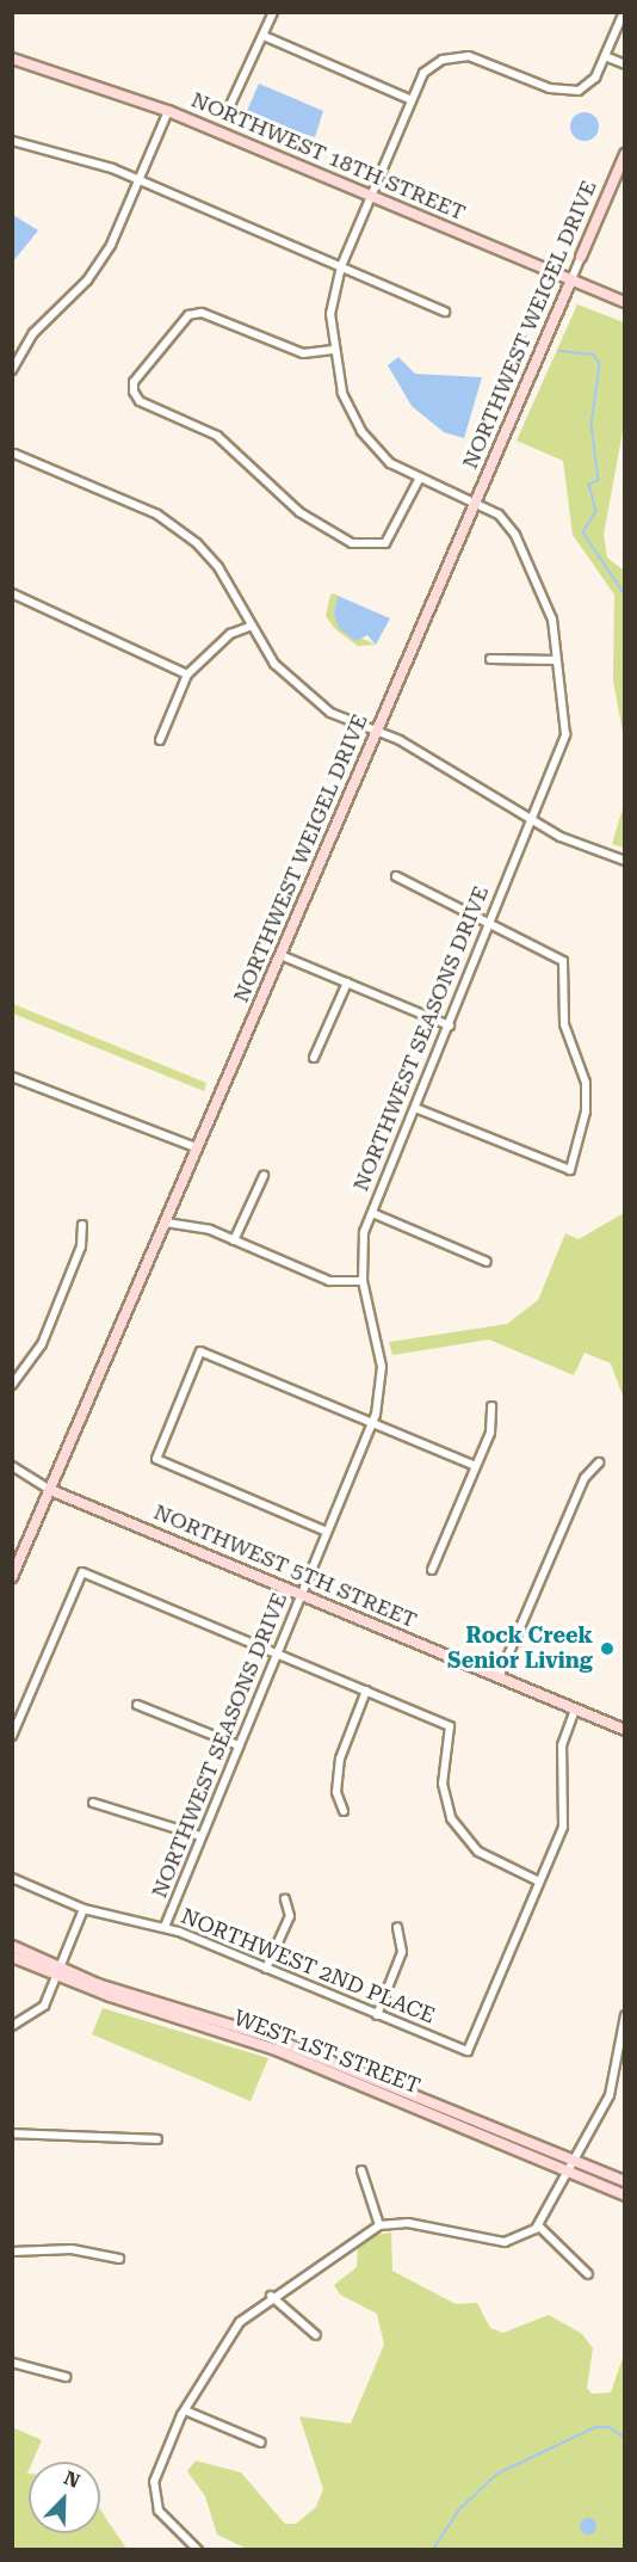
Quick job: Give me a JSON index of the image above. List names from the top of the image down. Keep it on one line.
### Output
{"streets":{"street":["NORTHWEST 18TH STREET","NORTHWEST WEIGEL DRIVE","NORTHWEST SEASONS DRIVE","NORTHWEST 5TH STREET","NORTHWEST 2ND PLACE","WEST 1ST STREET"]},"crossings":[["NORTHWEST 18TH STREET","NORTHWEST WEIGEL DRIVE"],["NORTHWEST 18TH STREET","NORTHWEST SEASONS DRIVE"],["NORTHWEST WEIGEL DRIVE","NORTHWEST SEASONS DRIVE"],["NORTHWEST WEIGEL DRIVE","NORTHWEST 5TH STREET"],["NORTHWEST SEASONS DRIVE","NORTHWEST 5TH STREET"],["NORTHWEST SEASONS DRIVE","NORTHWEST 2ND PLACE"]],"places":["Rock Creek Senior Living"],"north":"top right"}
